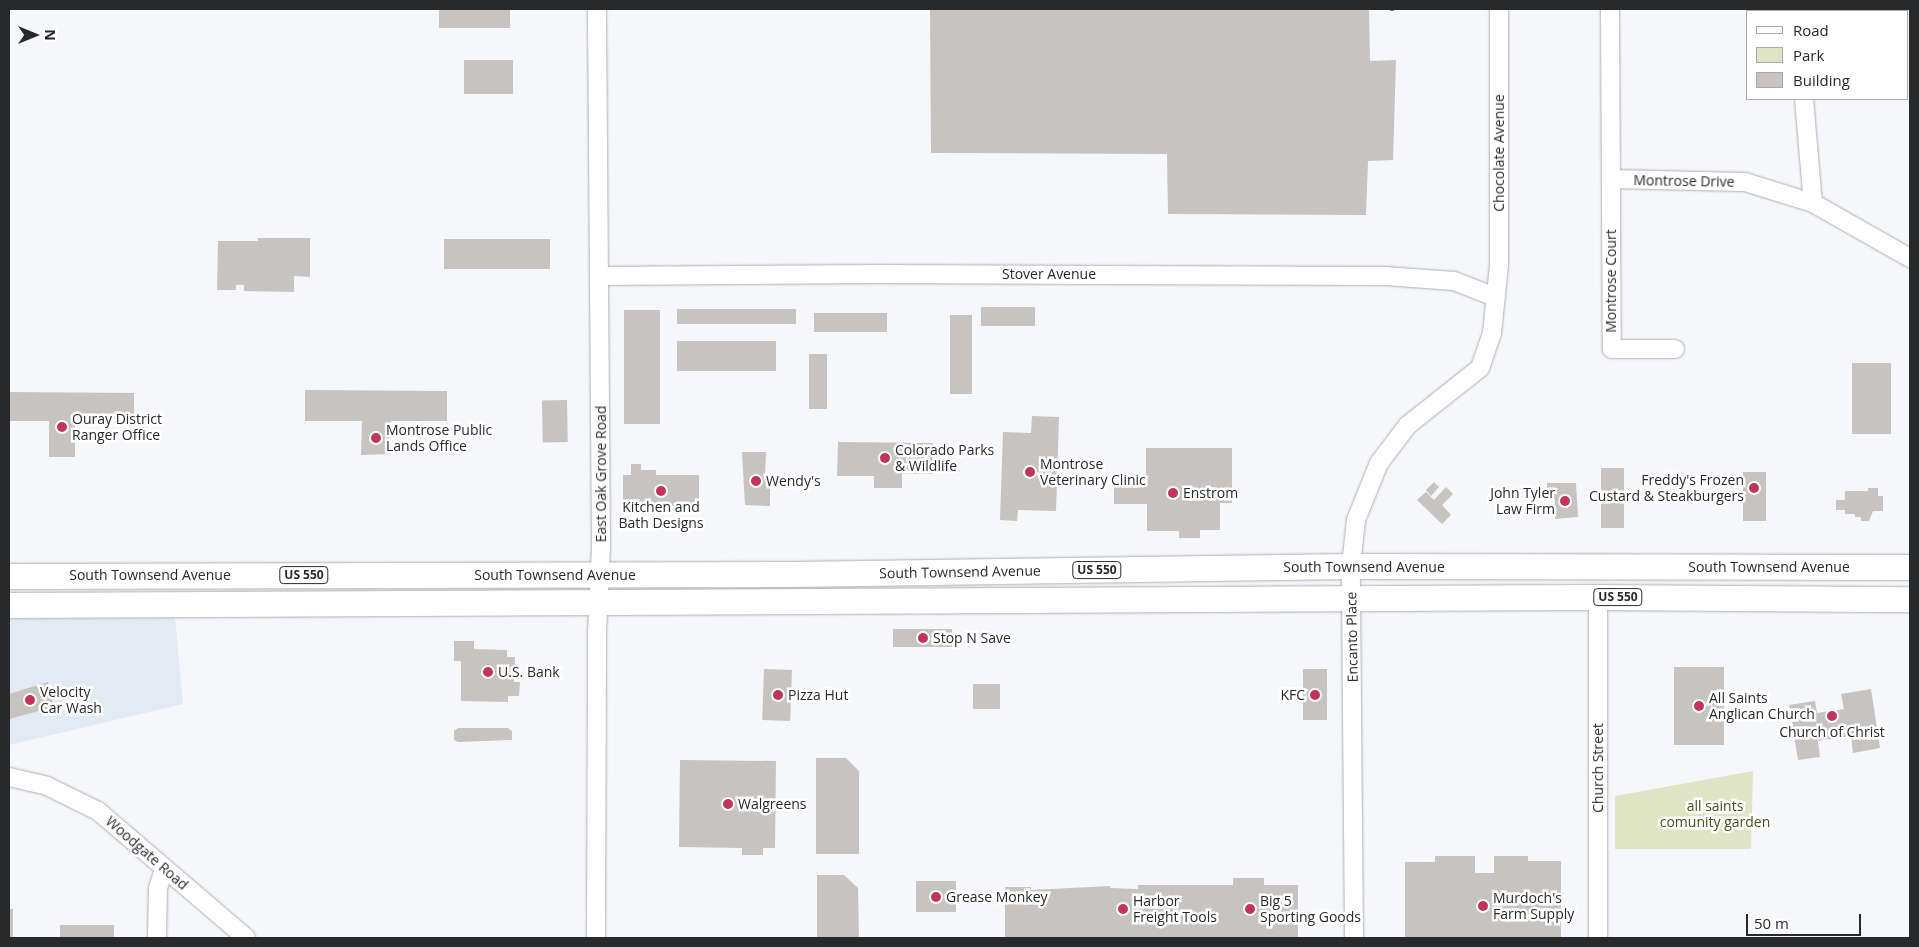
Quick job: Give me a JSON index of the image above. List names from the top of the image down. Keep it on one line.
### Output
{"streets":{"highway":["South Townsend Avenue","US 550"],"street":["Chocolate Avenue","Montrose Drive","Stover Avenue","Montrose Court","East Oak Grove Road","Encanto Place","Church Street","Woodgate Road"]},"crossings":[["Chocolate Avenue","Stover Avenue"],["Chocolate Avenue","Encanto Place"],["Montrose Drive","Montrose Court"],["Stover Avenue","East Oak Grove Road"],["Stover Avenue","Encanto Place"],["East Oak Grove Road","South Townsend Avenue"],["South Townsend Avenue","Encanto Place"],["South Townsend Avenue","Church Street"]],"parks":["all saints comunity garden"],"places":["Ouray District Ranger Office","Montrose Public Lands Office","Colorado Parks & Wildlife","Montrose Veterinary Clinic","Wendy's","Freddy's Frozen Custard & Steakburgers","Kitchen and Bath Designs","Enstrom","John Tyler Law Firm","Stop N Save","U.S. Bank","Pizza Hut","KFC","Velocity Car Wash","All Saints Anglican Church","Church of Christ","Walgreens","Grease Monkey","Murdoch's Farm Supply","Harbor Freight Tools","Big 5 Sporting Goods"],"legend":["Road","Park","Building"],"scale_bar":"50 m","north":"right"}
